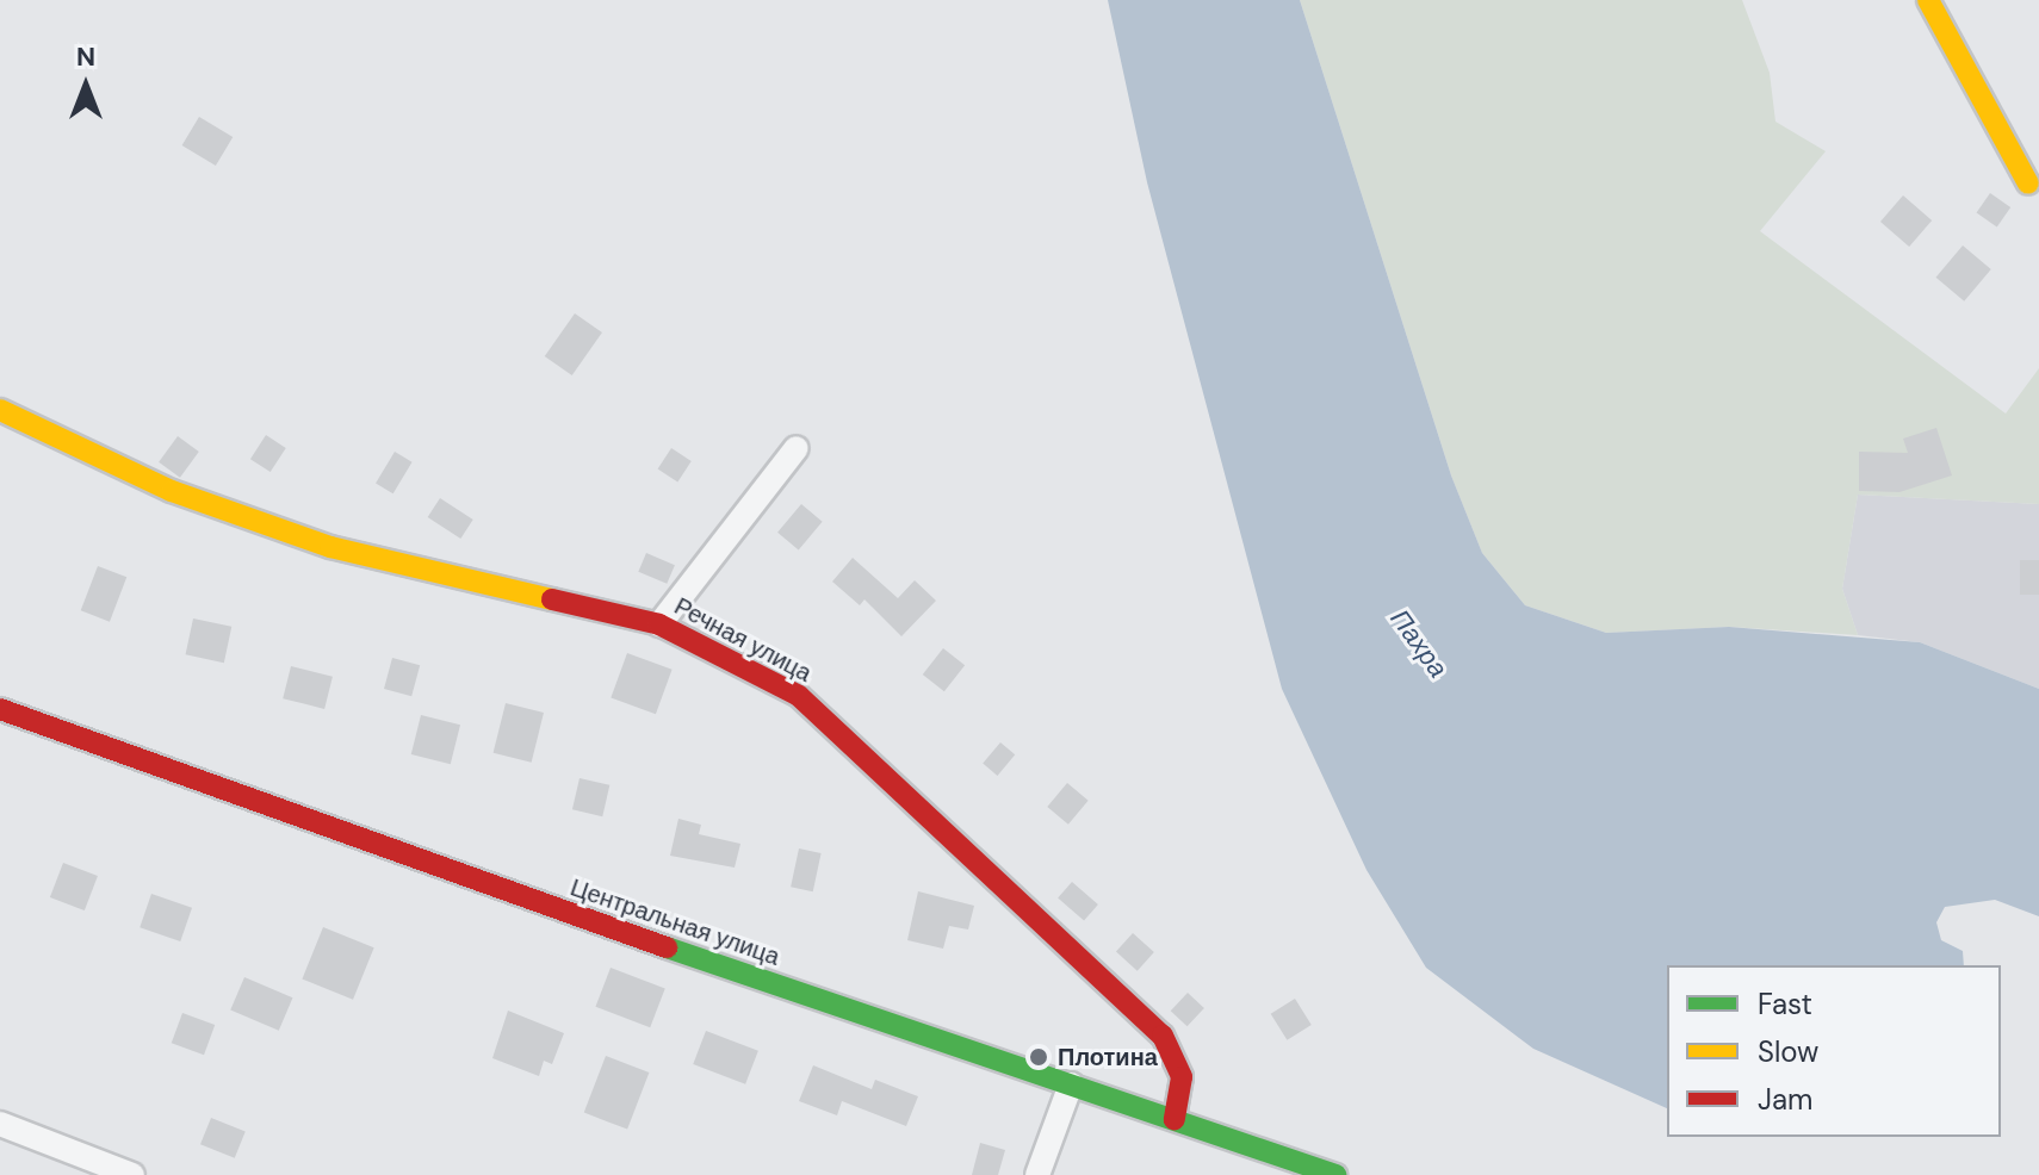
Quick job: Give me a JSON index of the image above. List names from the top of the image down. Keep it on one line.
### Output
{"streets":{"street":["Речная улица","Центральная улица"]},"crossings":[["Речная улица","Центральная улица"]],"water":["Пахра"],"places":["Плотина"],"legend":["Fast","Slow","Jam"],"north":"top"}
